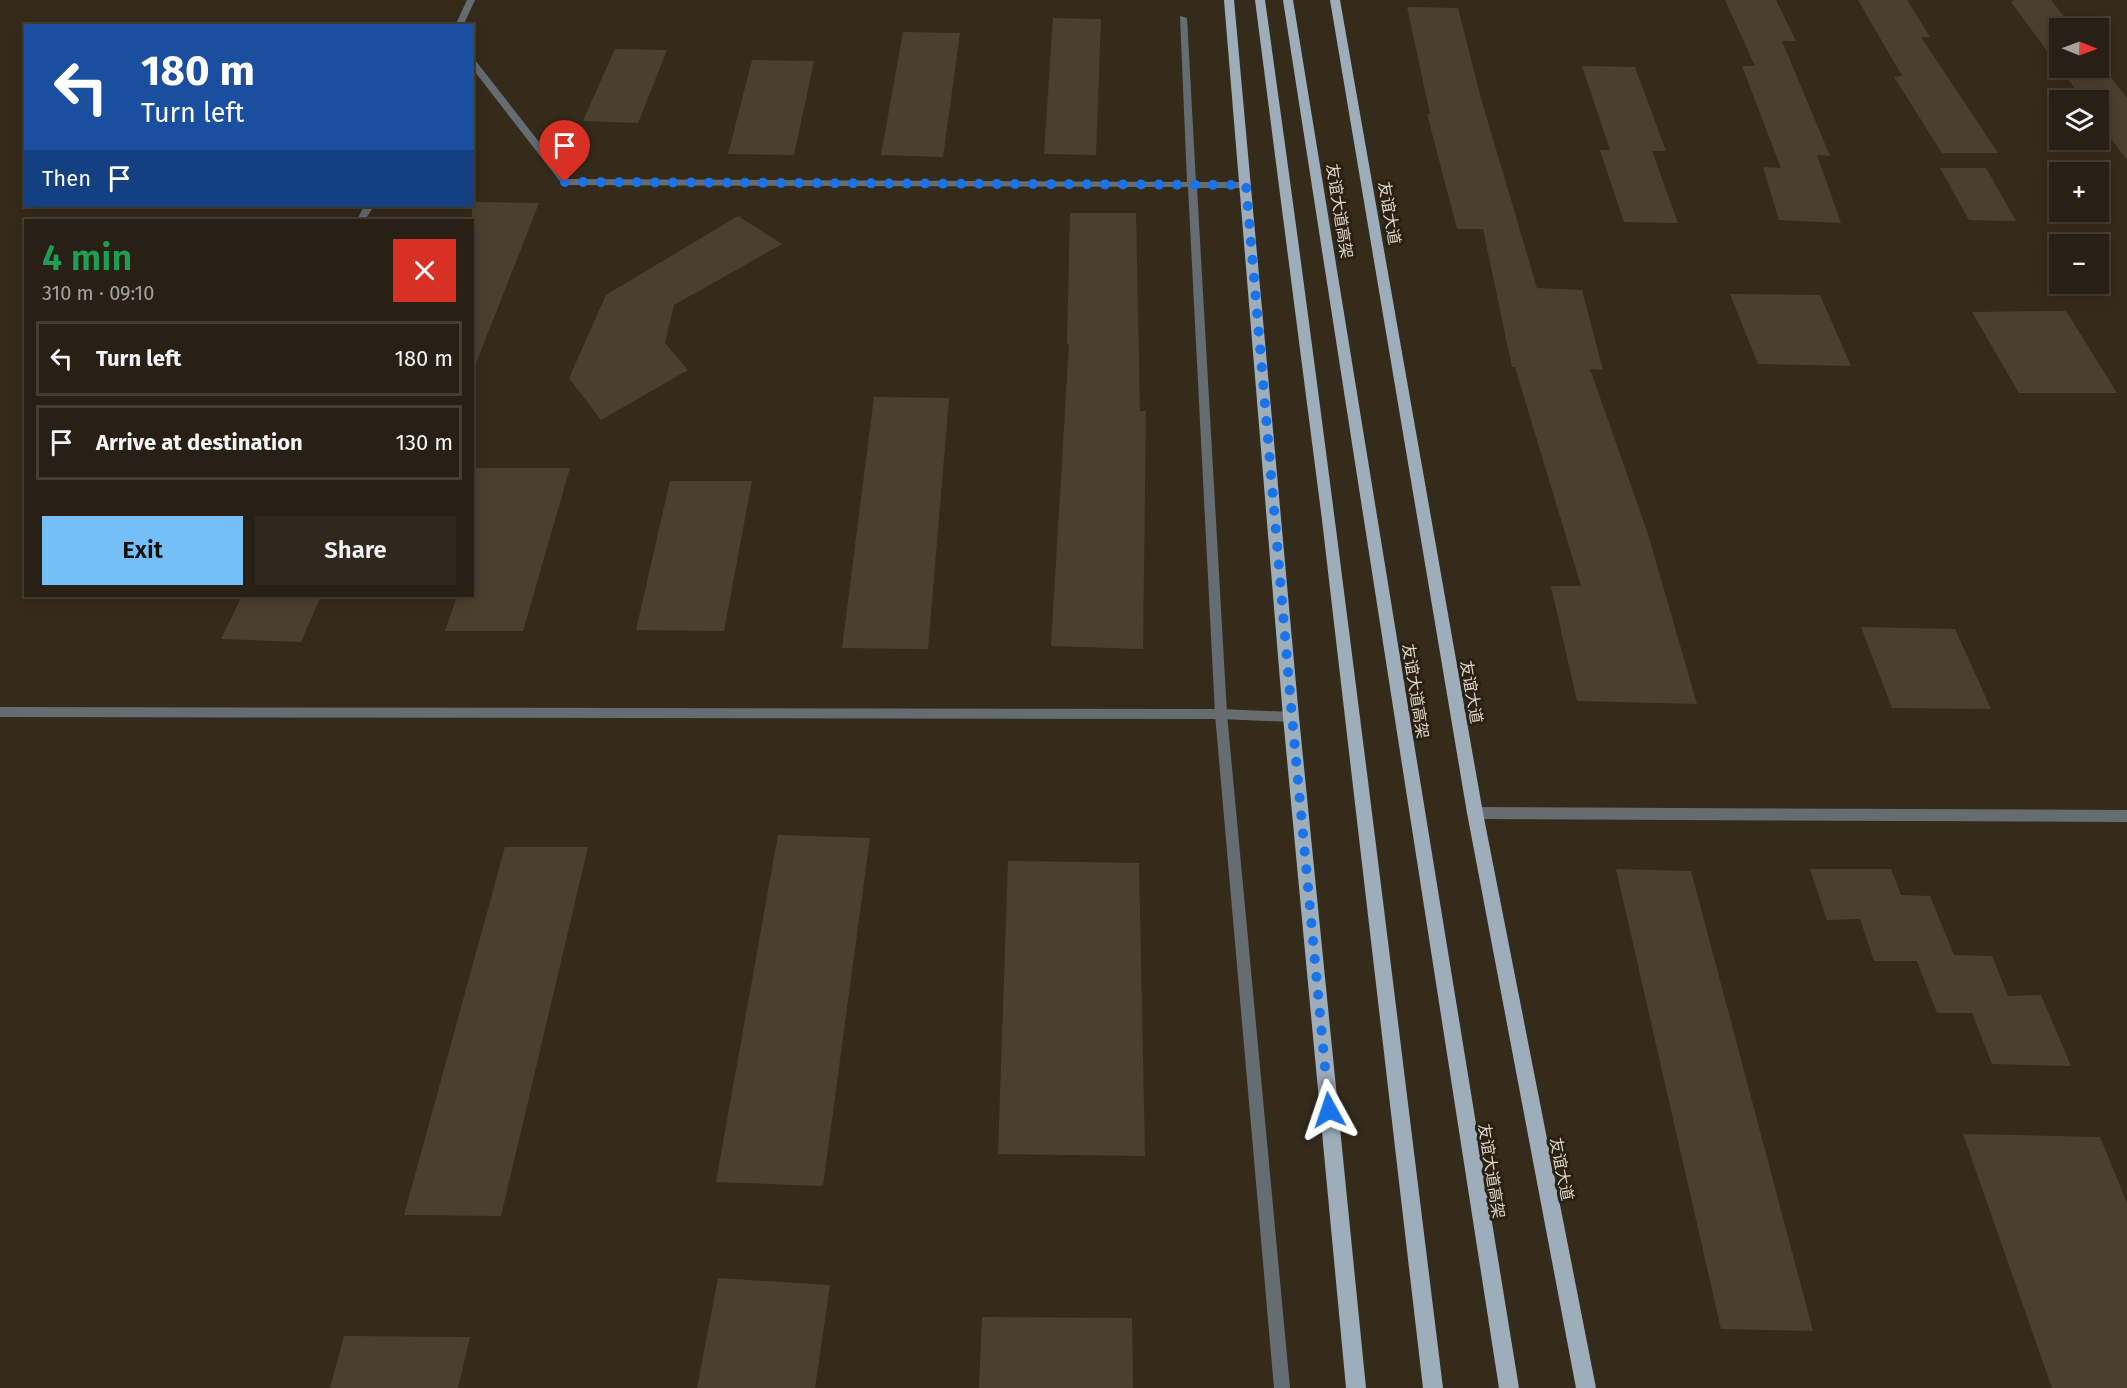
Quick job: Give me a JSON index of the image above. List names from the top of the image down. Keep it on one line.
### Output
{"streets":{"main road":["友谊大道高架","友谊大道"]},"north":"right","page":{"map_buttons":["+","−"],"turn":["180 m","Turn left"],"then":"Then","heading":["4 min","310 m · 09:10"],"list":[{"name":"Turn left","value":"180 m"},{"name":"Arrive at destination","value":"130 m"}],"buttons":["Exit","Share"]}}
